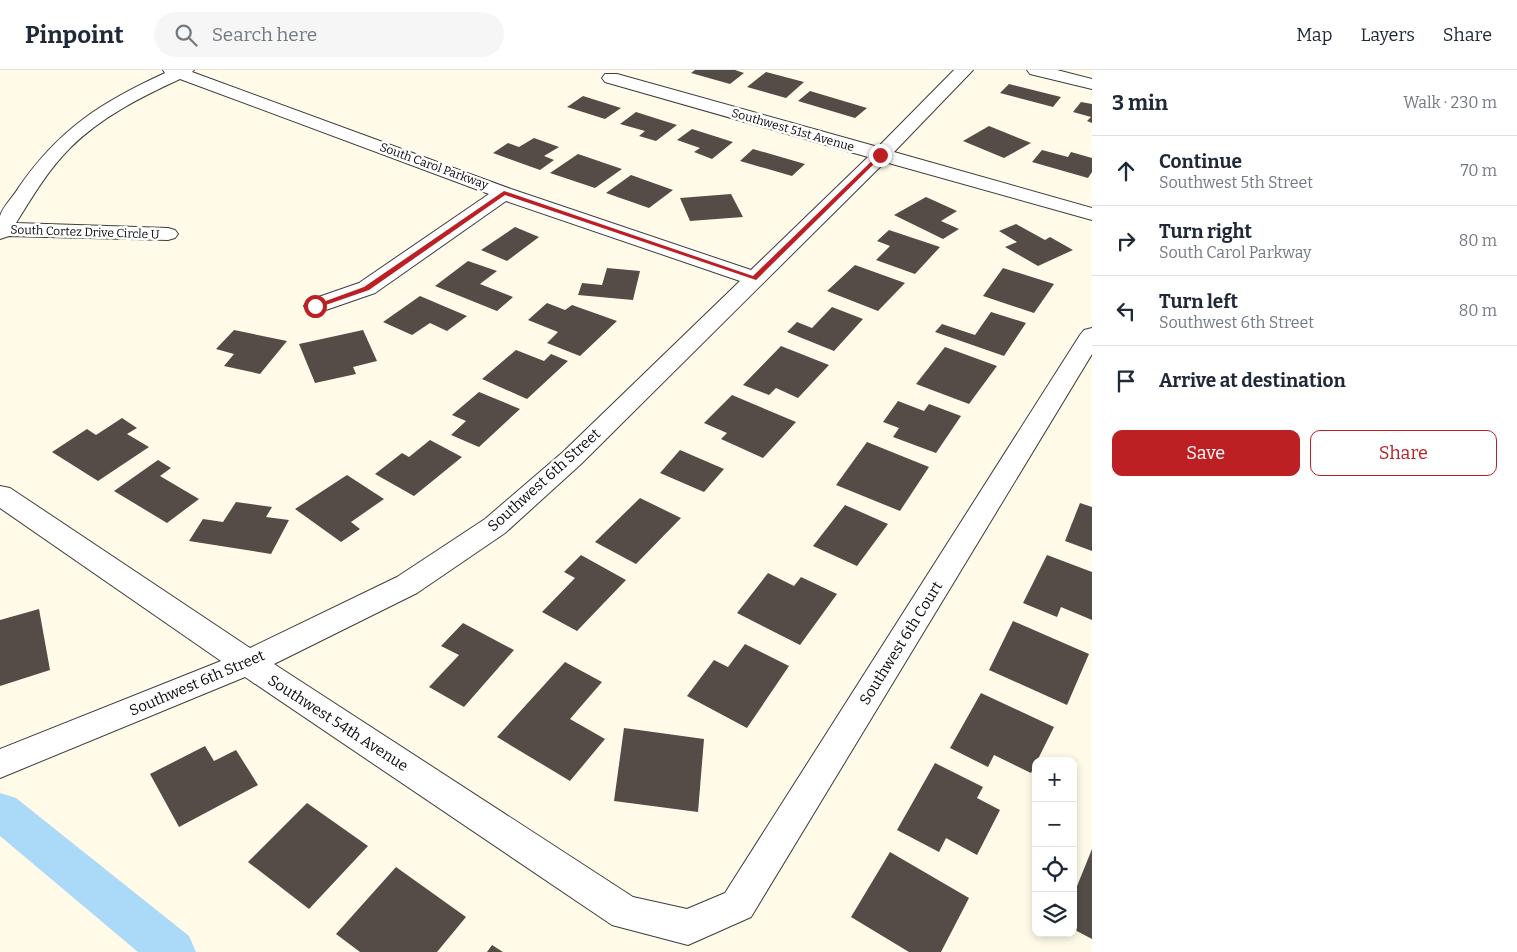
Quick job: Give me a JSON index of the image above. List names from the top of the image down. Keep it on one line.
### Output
{"streets":{"street":["Southwest 51st Avenue","South Carol Parkway","South Cortez Drive Circle U","Southwest 6th Street","Southwest 6th Court","Southwest 54th Avenue"]},"crossings":[["Southwest 51st Avenue","Southwest 6th Street"],["South Carol Parkway","Southwest 6th Street"],["Southwest 6th Street","Southwest 54th Avenue"],["Southwest 6th Court","Southwest 54th Avenue"]],"page":{"header":"Pinpoint","search":"Search here","nav":["Map","Layers","Share"],"heading":["3 min","Walk · 230 m"],"list":[["Continue","Southwest 5th Street","70 m"],["Turn right","South Carol Parkway","80 m"],["Turn left","Southwest 6th Street","80 m"],"Arrive at destination"],"buttons":["Save","Share"],"map_buttons":["+","−"]}}
